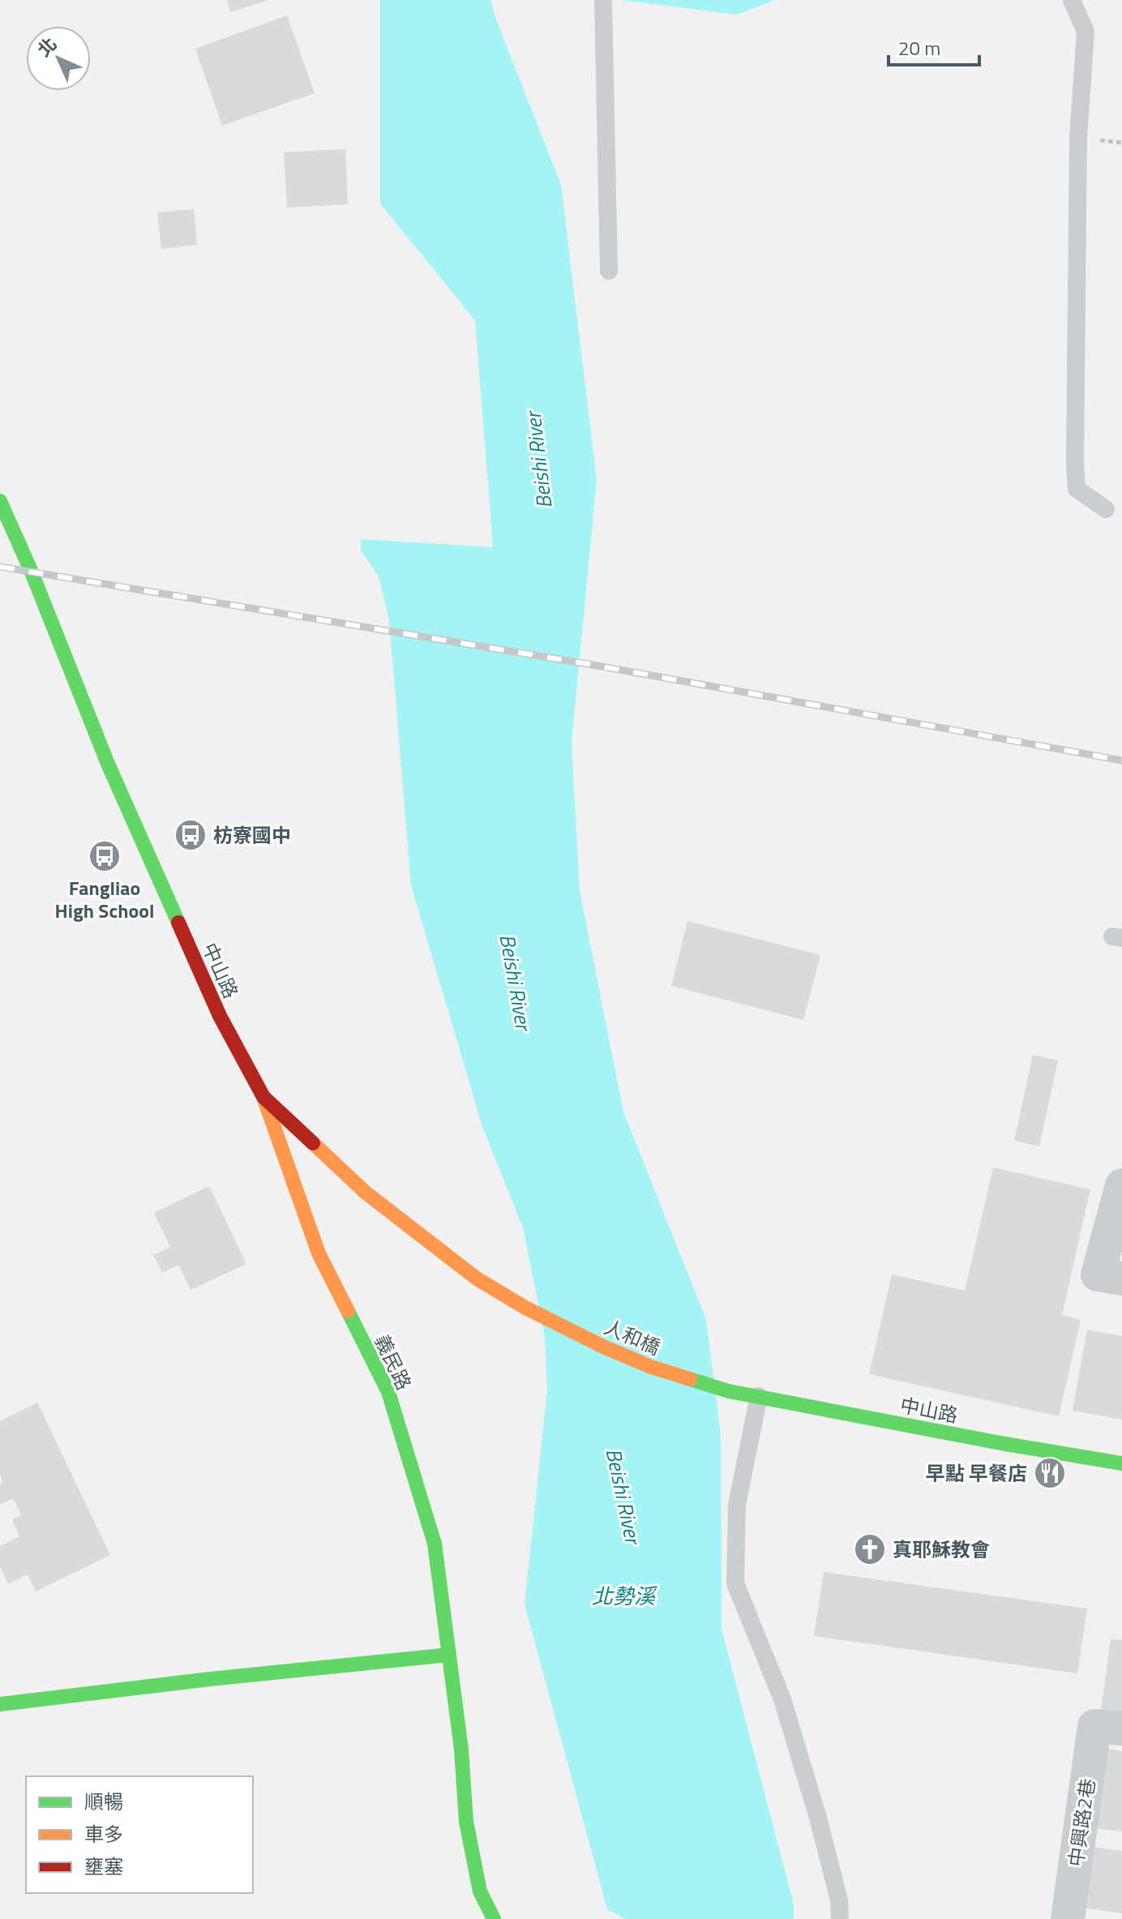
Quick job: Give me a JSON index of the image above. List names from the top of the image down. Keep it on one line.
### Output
{"streets":{"street":["中山路","人和橋","義民路","中興路2巷"]},"crossings":[["中山路","人和橋"],["中山路","義民路"]],"water":["Beishi River","北勢溪"],"places":{"bus stop":["枋寮國中","Fangliao High School"],"restaurant":["早點 早餐店"],"church":["真耶穌教會"]},"legend":["順暢","車多","壅塞"],"scale_bar":"20 m","north":"top left"}
